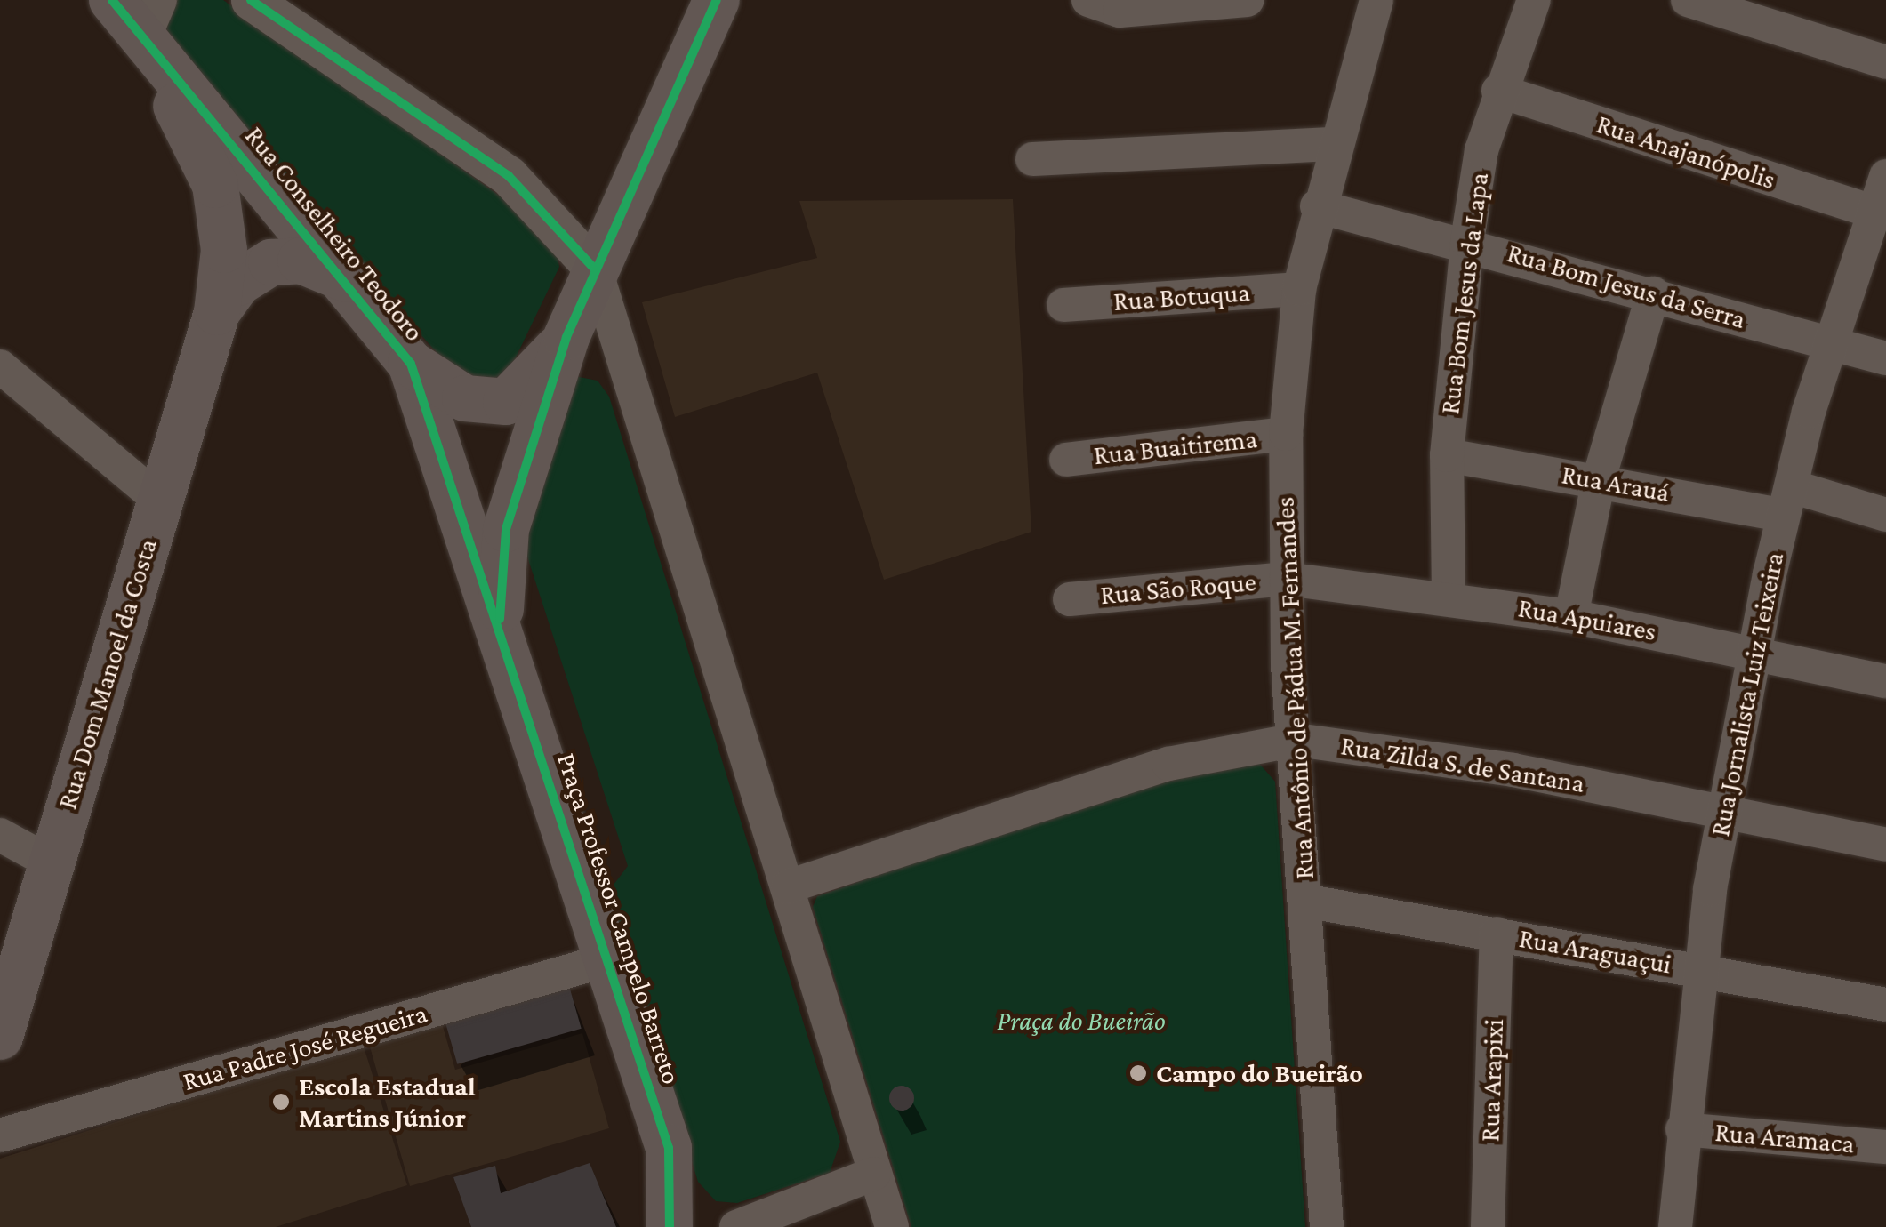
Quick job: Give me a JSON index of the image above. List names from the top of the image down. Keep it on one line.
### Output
{"streets":{"main road":["Rua Conselheiro Teodoro","Rua Dom Manoel da Costa","Praça Professor Campelo Barreto"],"street":["Rua Anajanópolis","Rua Bom Jesus da Serra","Rua Bom Jesus da Lapa","Rua Botuqua","Rua Buaitirema","Rua Arauá","Rua São Roque","Rua Apuiares","Rua Antônio de Pádua M. Fernandes","Rua Jornalista Luiz Teixeira","Rua Zilda S. de Santana","Rua Araguaçui","Rua Padre José Regueira","Rua Arapixi","Rua Aramaca"]},"crossings":[["Rua Anajanópolis","Rua Bom Jesus da Lapa"],["Rua Anajanópolis","Rua Jornalista Luiz Teixeira"],["Rua Conselheiro Teodoro","Rua Dom Manoel da Costa"],["Rua Conselheiro Teodoro","Praça Professor Campelo Barreto"],["Rua Bom Jesus da Serra","Rua Bom Jesus da Lapa"],["Rua Bom Jesus da Serra","Rua Antônio de Pádua M. Fernandes"],["Rua Bom Jesus da Serra","Rua Jornalista Luiz Teixeira"],["Rua Bom Jesus da Lapa","Rua Arauá"],["Rua Bom Jesus da Lapa","Rua Apuiares"],["Rua Botuqua","Rua Antônio de Pádua M. Fernandes"],["Rua Buaitirema","Rua Antônio de Pádua M. Fernandes"],["Rua Arauá","Rua Jornalista Luiz Teixeira"],["Rua São Roque","Rua Apuiares"],["Rua São Roque","Rua Antônio de Pádua M. Fernandes"],["Rua Apuiares","Rua Antônio de Pádua M. Fernandes"],["Rua Apuiares","Rua Jornalista Luiz Teixeira"],["Rua Antônio de Pádua M. Fernandes","Rua Zilda S. de Santana"],["Rua Antônio de Pádua M. Fernandes","Rua Araguaçui"],["Rua Jornalista Luiz Teixeira","Rua Zilda S. de Santana"],["Rua Jornalista Luiz Teixeira","Rua Araguaçui"],["Rua Jornalista Luiz Teixeira","Rua Aramaca"],["Praça Professor Campelo Barreto","Rua Padre José Regueira"],["Rua Araguaçui","Rua Arapixi"]],"parks":["Praça do Bueirão"],"places":["Campo do Bueirão","Escola Estadual Martins Júnior"]}
